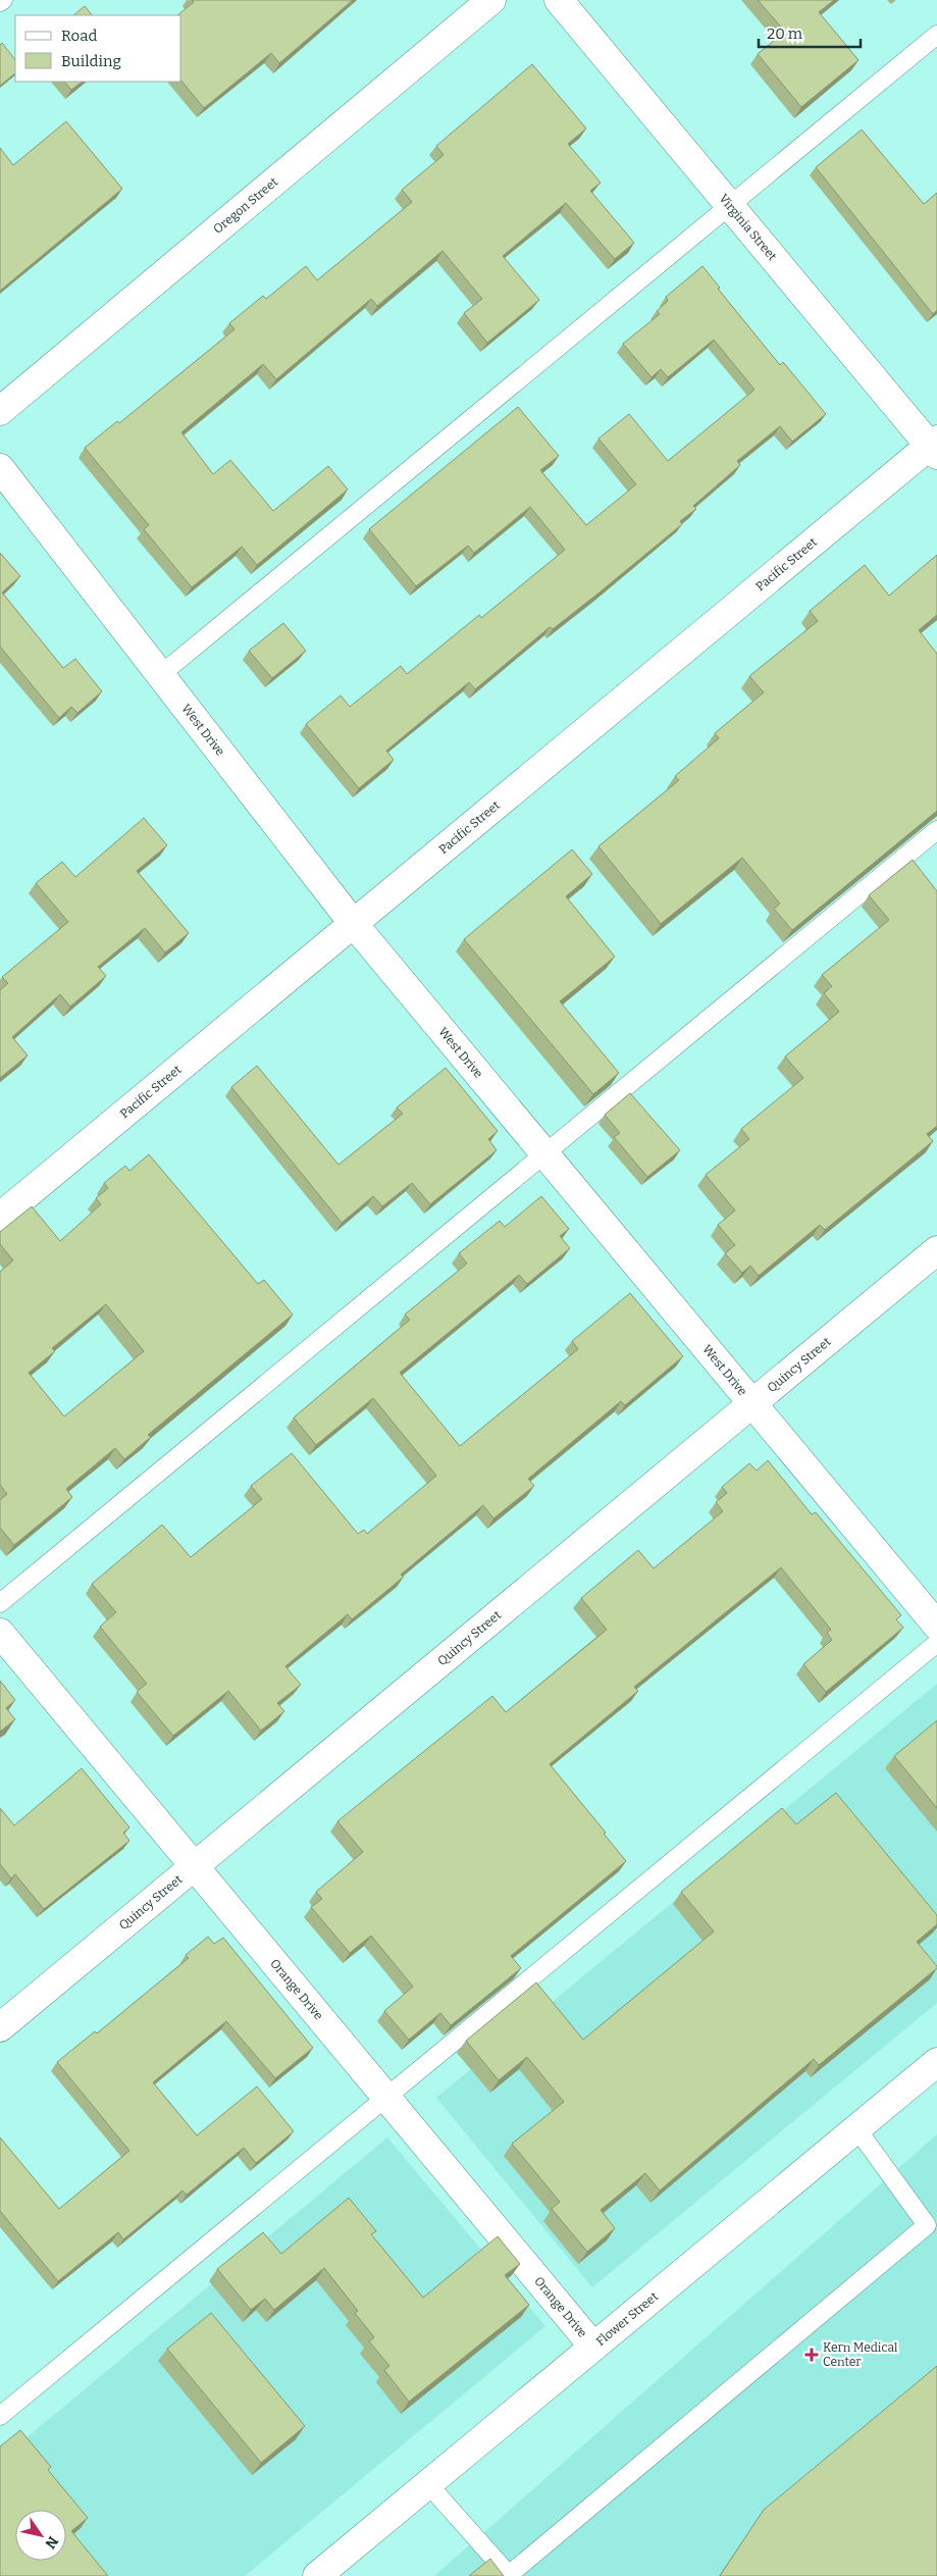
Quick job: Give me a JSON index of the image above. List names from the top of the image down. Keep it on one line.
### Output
{"streets":{"street":["Oregon Street","Virginia Street","Pacific Street","West Drive","Quincy Street","Orange Drive","Flower Street"]},"crossings":[["Virginia Street","Pacific Street"],["Pacific Street","West Drive"],["West Drive","Quincy Street"],["Quincy Street","Orange Drive"],["Orange Drive","Flower Street"]],"places":{"health":["Kern Medical Center"]},"legend":["Road","Building"],"scale_bar":"20 m","north":"bottom right"}
